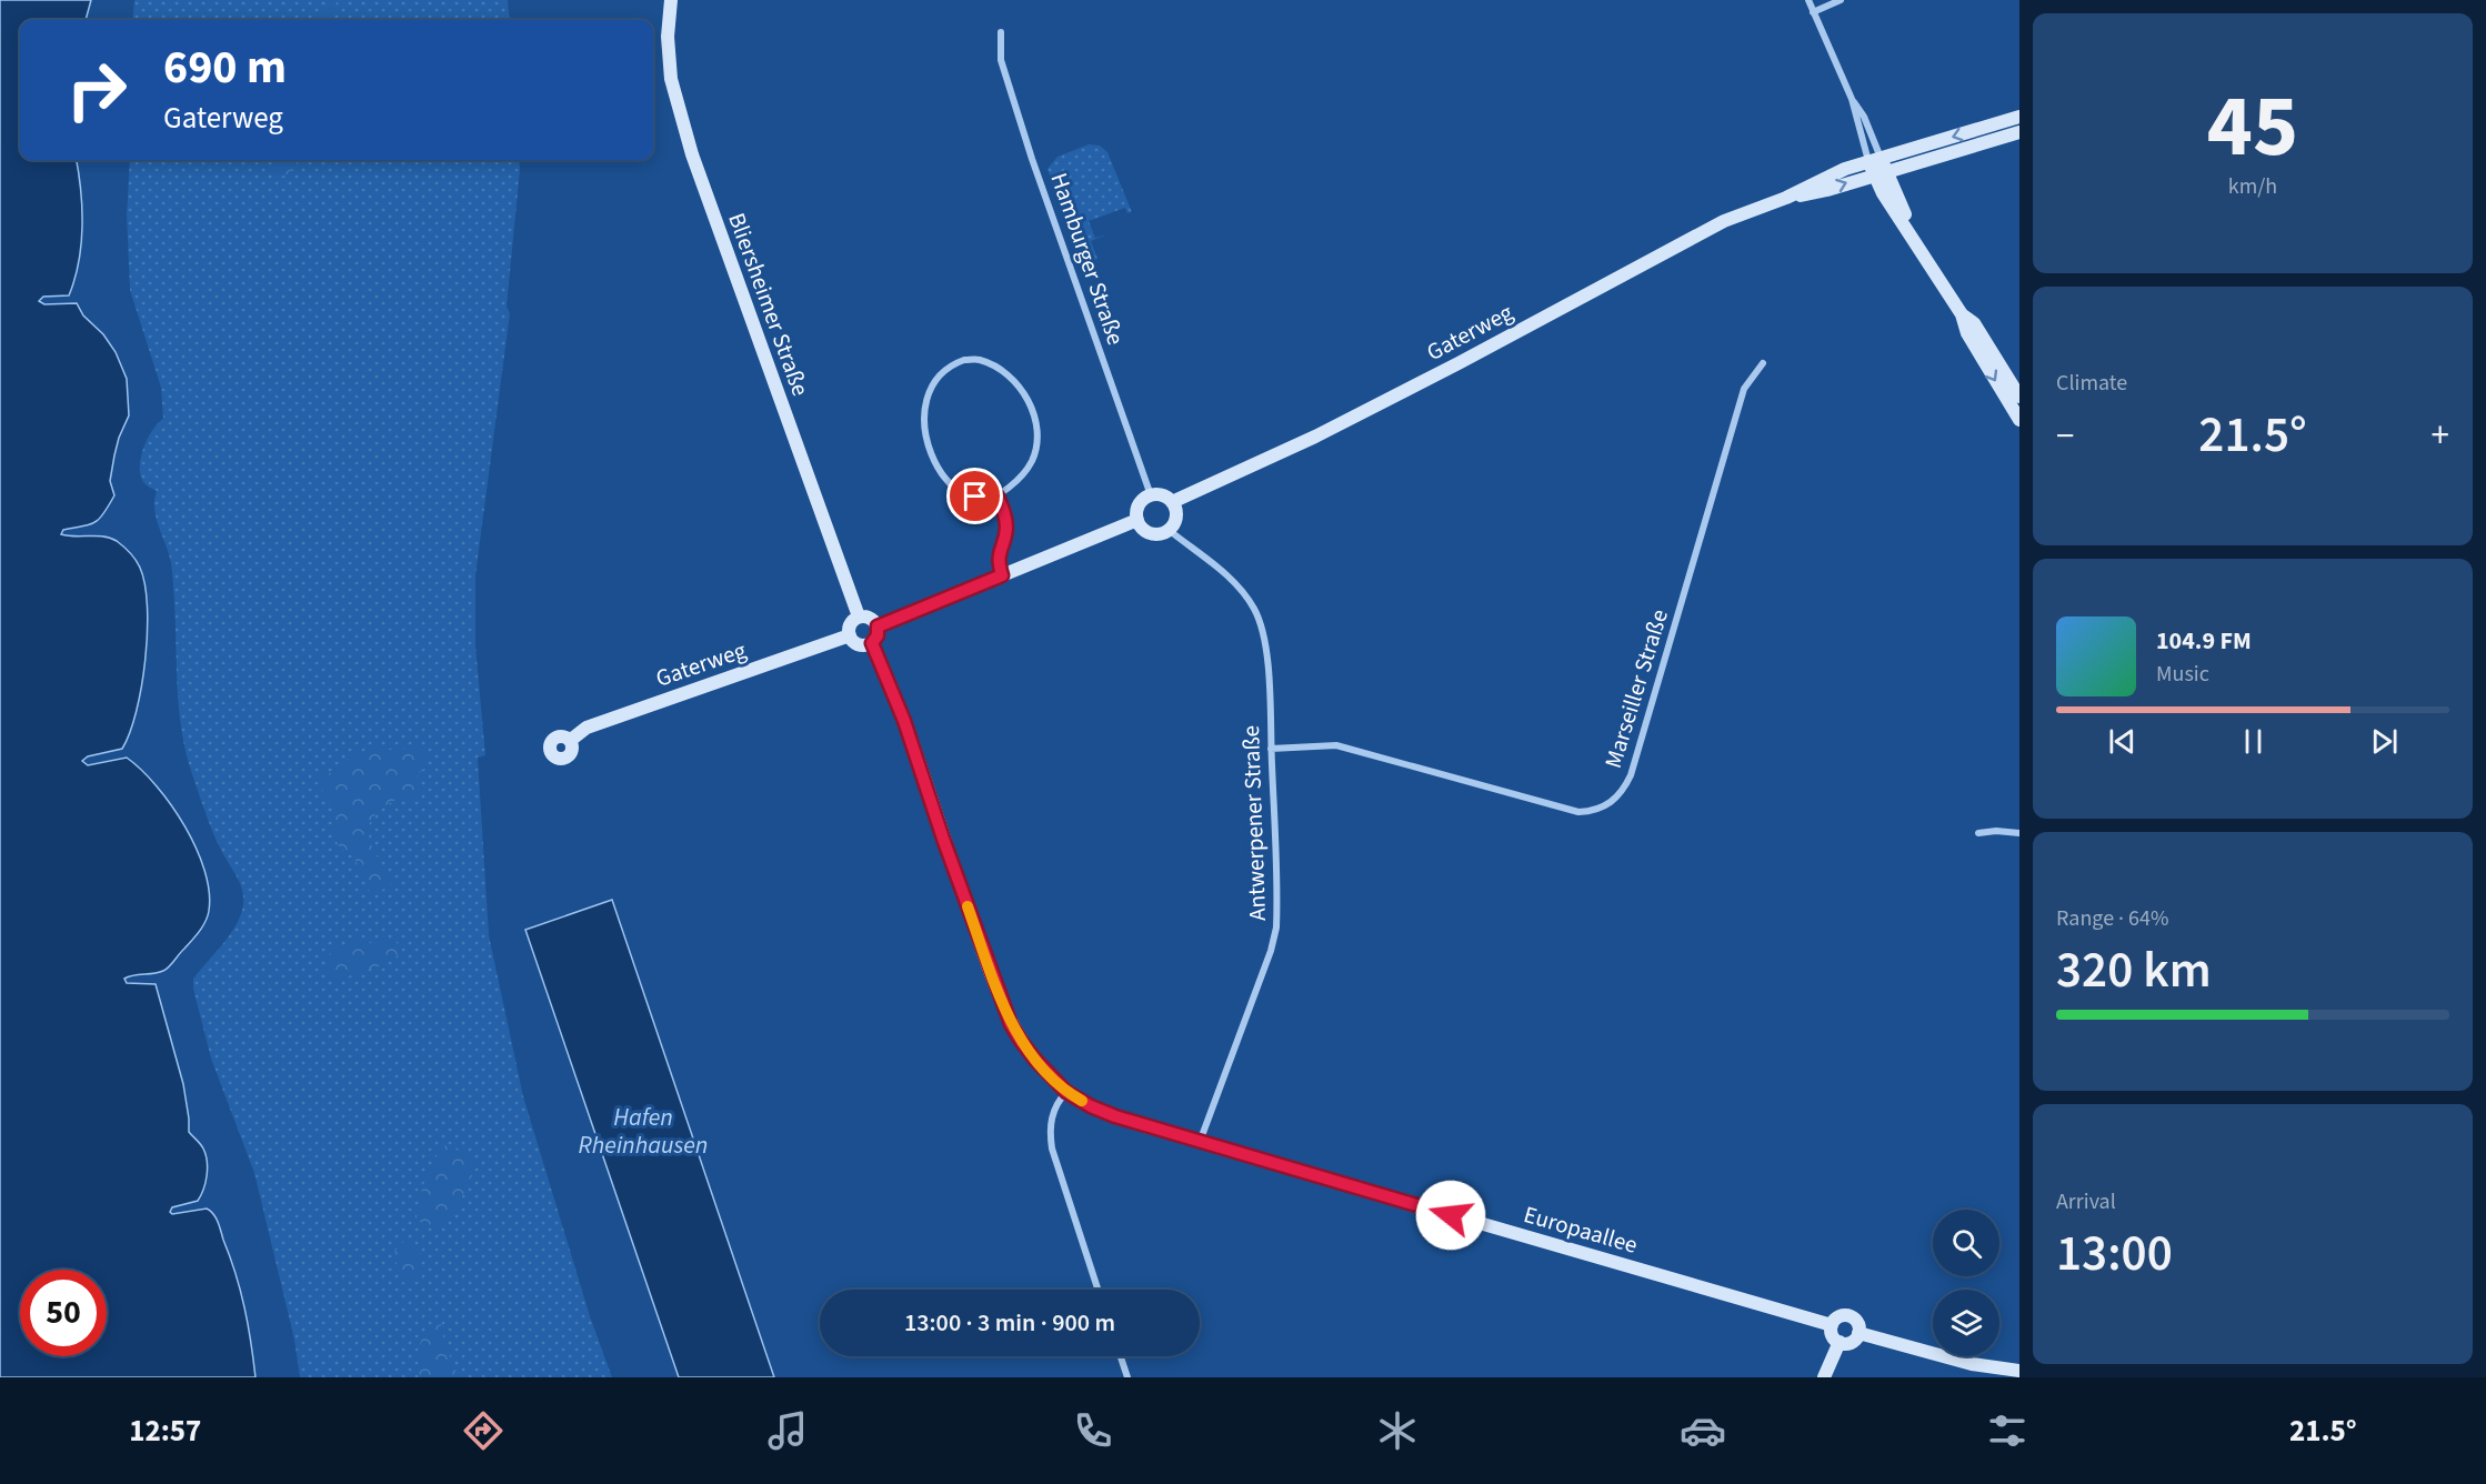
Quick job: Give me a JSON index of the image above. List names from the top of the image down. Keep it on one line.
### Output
{"streets":{"main road":["Bliersheimer Straße","Gaterweg","Europaallee"],"street":["Hamburger Straße","Marseiller Straße","Antwerpener Straße"]},"crossings":[["Hamburger Straße","Gaterweg"],["Hamburger Straße","Antwerpener Straße"],["Bliersheimer Straße","Gaterweg"],["Bliersheimer Straße","Europaallee"],["Gaterweg","Antwerpener Straße"],["Gaterweg","Europaallee"],["Marseiller Straße","Antwerpener Straße"],["Antwerpener Straße","Europaallee"]],"water":["Hafen Rheinhausen"],"page":{"tile":[["45","km/h"],"Climate",["Range · 64%","320 km"],["Arrival","13:00"]],"turn":["690 m","Gaterweg"],"heat":["−","21.5°","+"],"song":["104.9 FM","Music"],"limit":"50","trip":"13:00 · 3 min · 900 m","tabs":["12:57","21.5°"]}}
